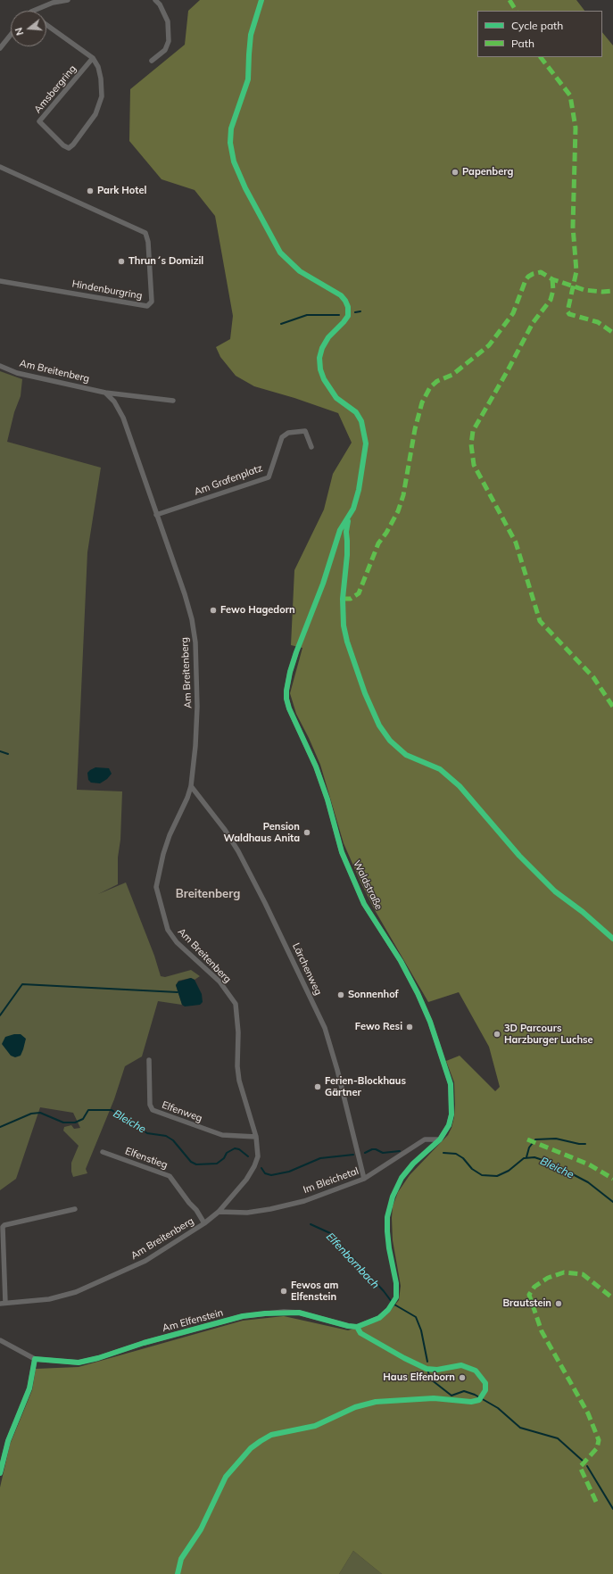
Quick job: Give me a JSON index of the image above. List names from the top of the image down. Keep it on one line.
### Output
{"streets":{"street":["Amsbergring","Hindenburgring","Am Breitenberg","Am Grafenplatz","Waldstraße","Lärchenweg","Elfenweg","Elfenstieg","Im Bleichetal","Am Elfenstein"]},"crossings":[["Am Breitenberg","Am Grafenplatz"],["Am Breitenberg","Lärchenweg"],["Am Breitenberg","Elfenweg"],["Am Breitenberg","Elfenstieg"],["Am Breitenberg","Im Bleichetal"],["Waldstraße","Im Bleichetal"],["Lärchenweg","Im Bleichetal"]],"districts":["Breitenberg"],"water":["Bleiche","Elfenbornbach"],"places":["Papenberg","Park Hotel","Thrun´s Domizil","Fewo Hagedorn","Pension Waldhaus Anita","Sonnenhof","Fewo Resi","3D Parcours Harzburger Luchse","Ferien-Blockhaus Gärtner","Fewos am Elfenstein","Brautstein","Haus Elfenborn"],"legend":["Cycle path","Path"],"north":"left"}
